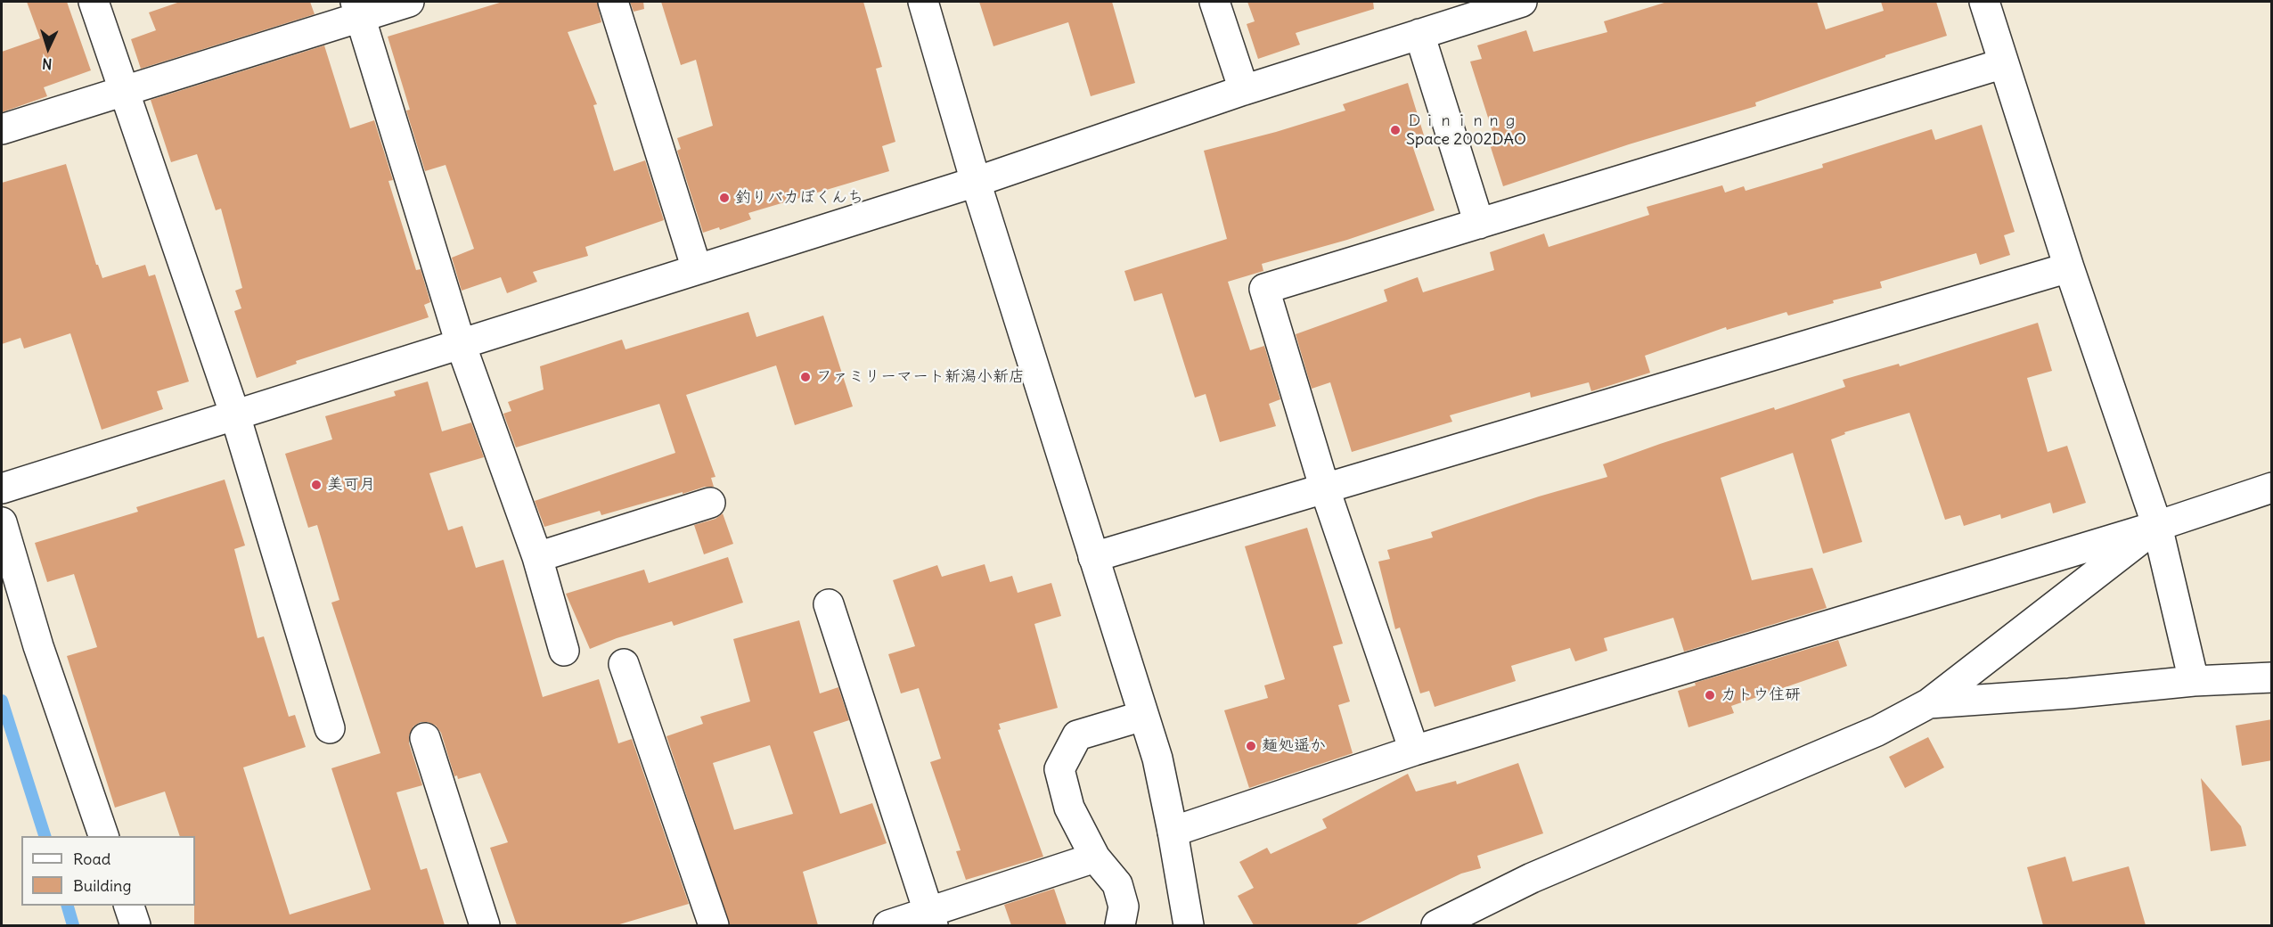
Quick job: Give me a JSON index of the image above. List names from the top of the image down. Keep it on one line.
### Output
{"places":["Ｄｉｎｉｎｎｇ Space 2002DAO","釣りバカぼくんち","ファミリーマート新潟小新店","美可月","カトウ住研","麺処遥か"],"legend":["Road","Building"],"north":"bottom"}
